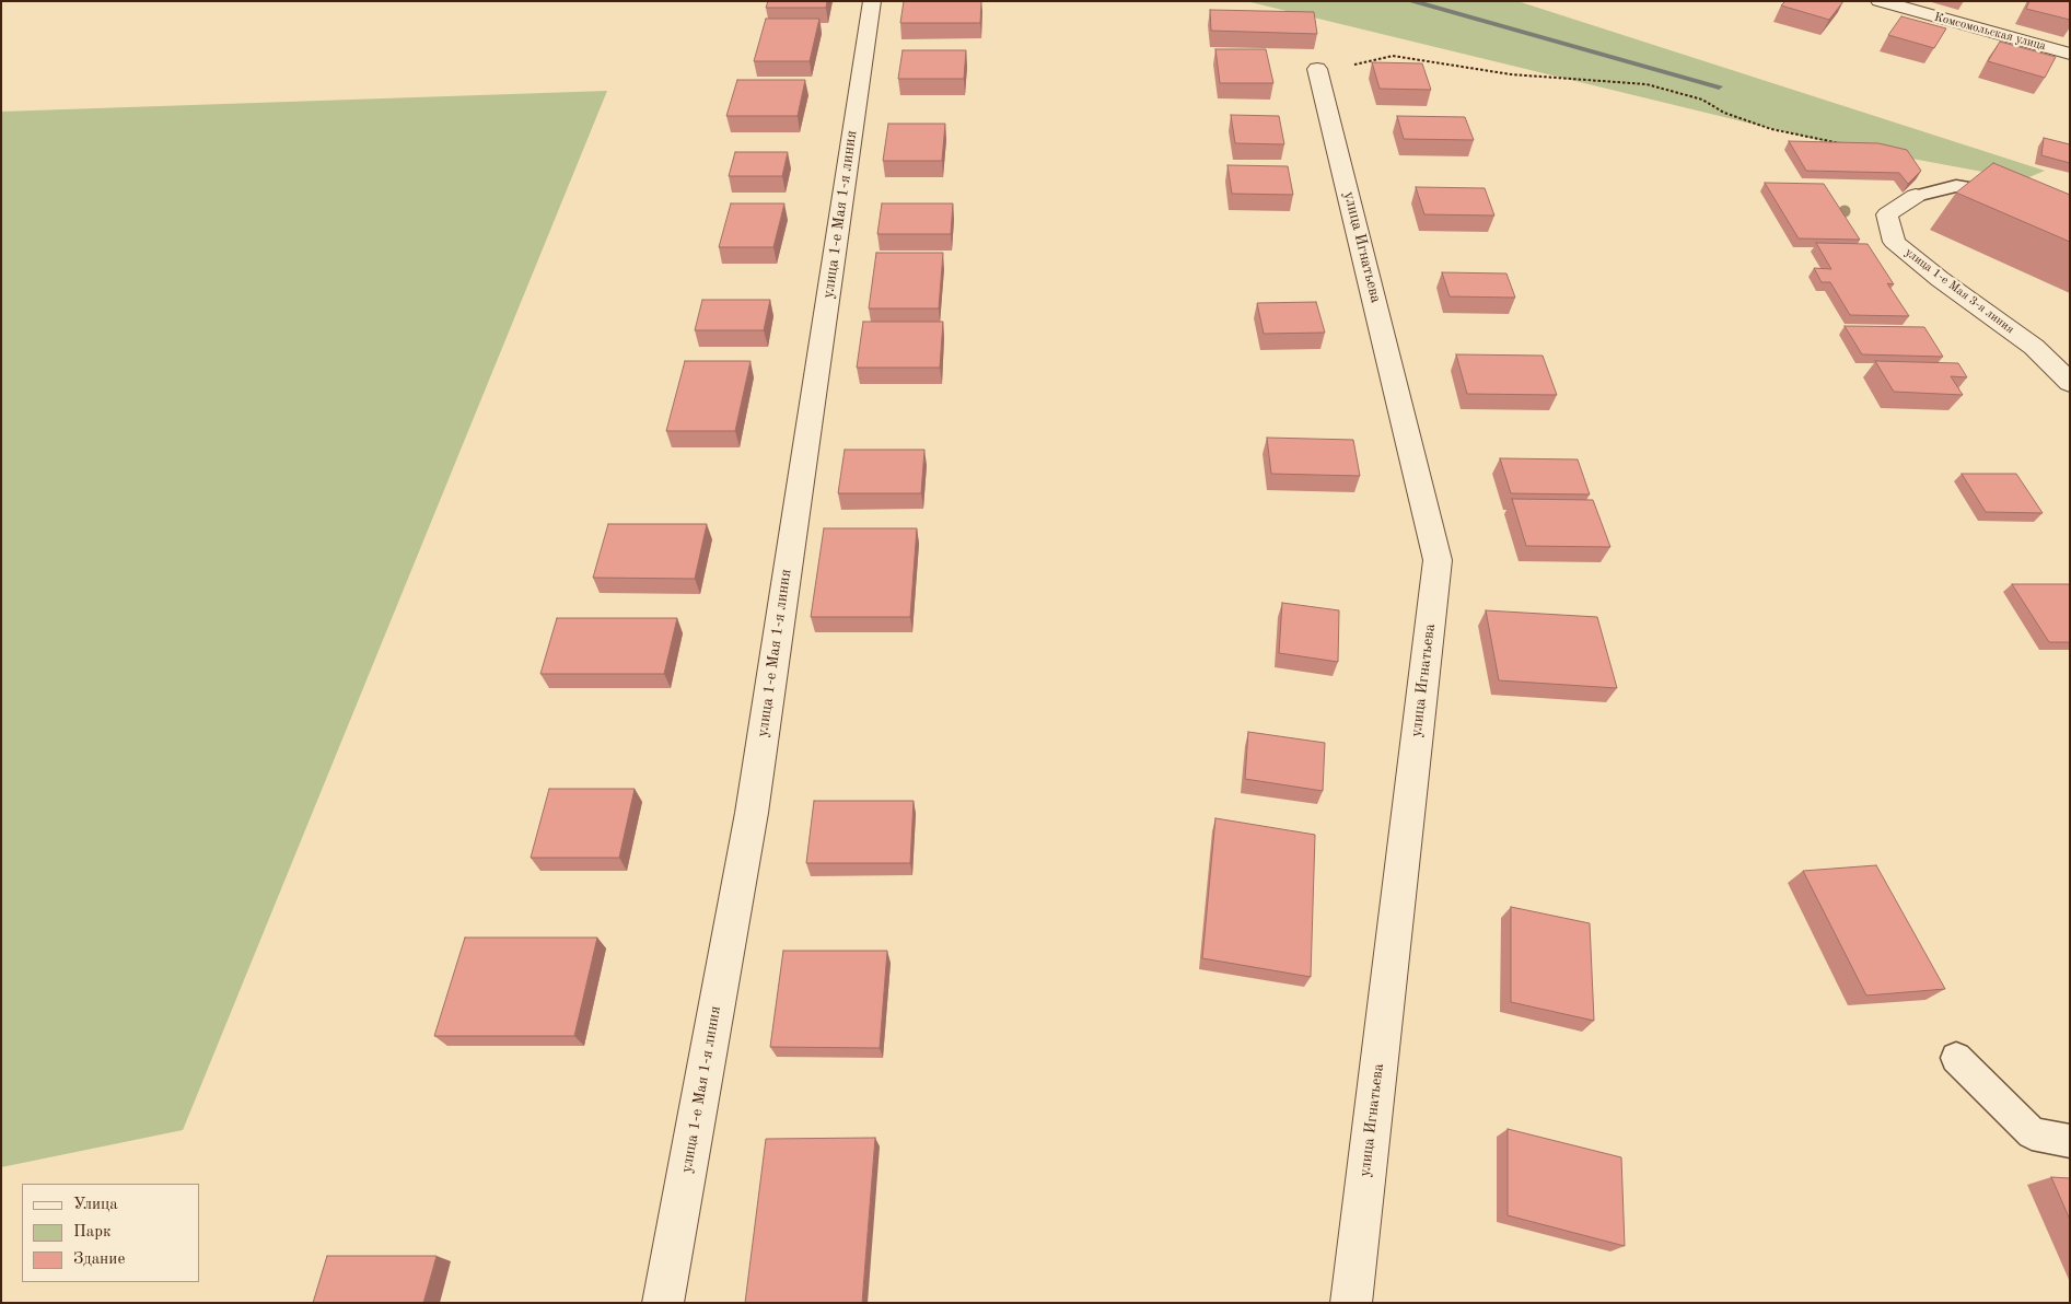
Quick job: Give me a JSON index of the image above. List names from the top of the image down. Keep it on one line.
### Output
{"streets":{"street":["Комсомольская улица","улица 1-е Мая 1-я линия","улица Игнатьева","улица 1-е Мая 3-я линия"]},"legend":["Улица","Парк","Здание"]}
